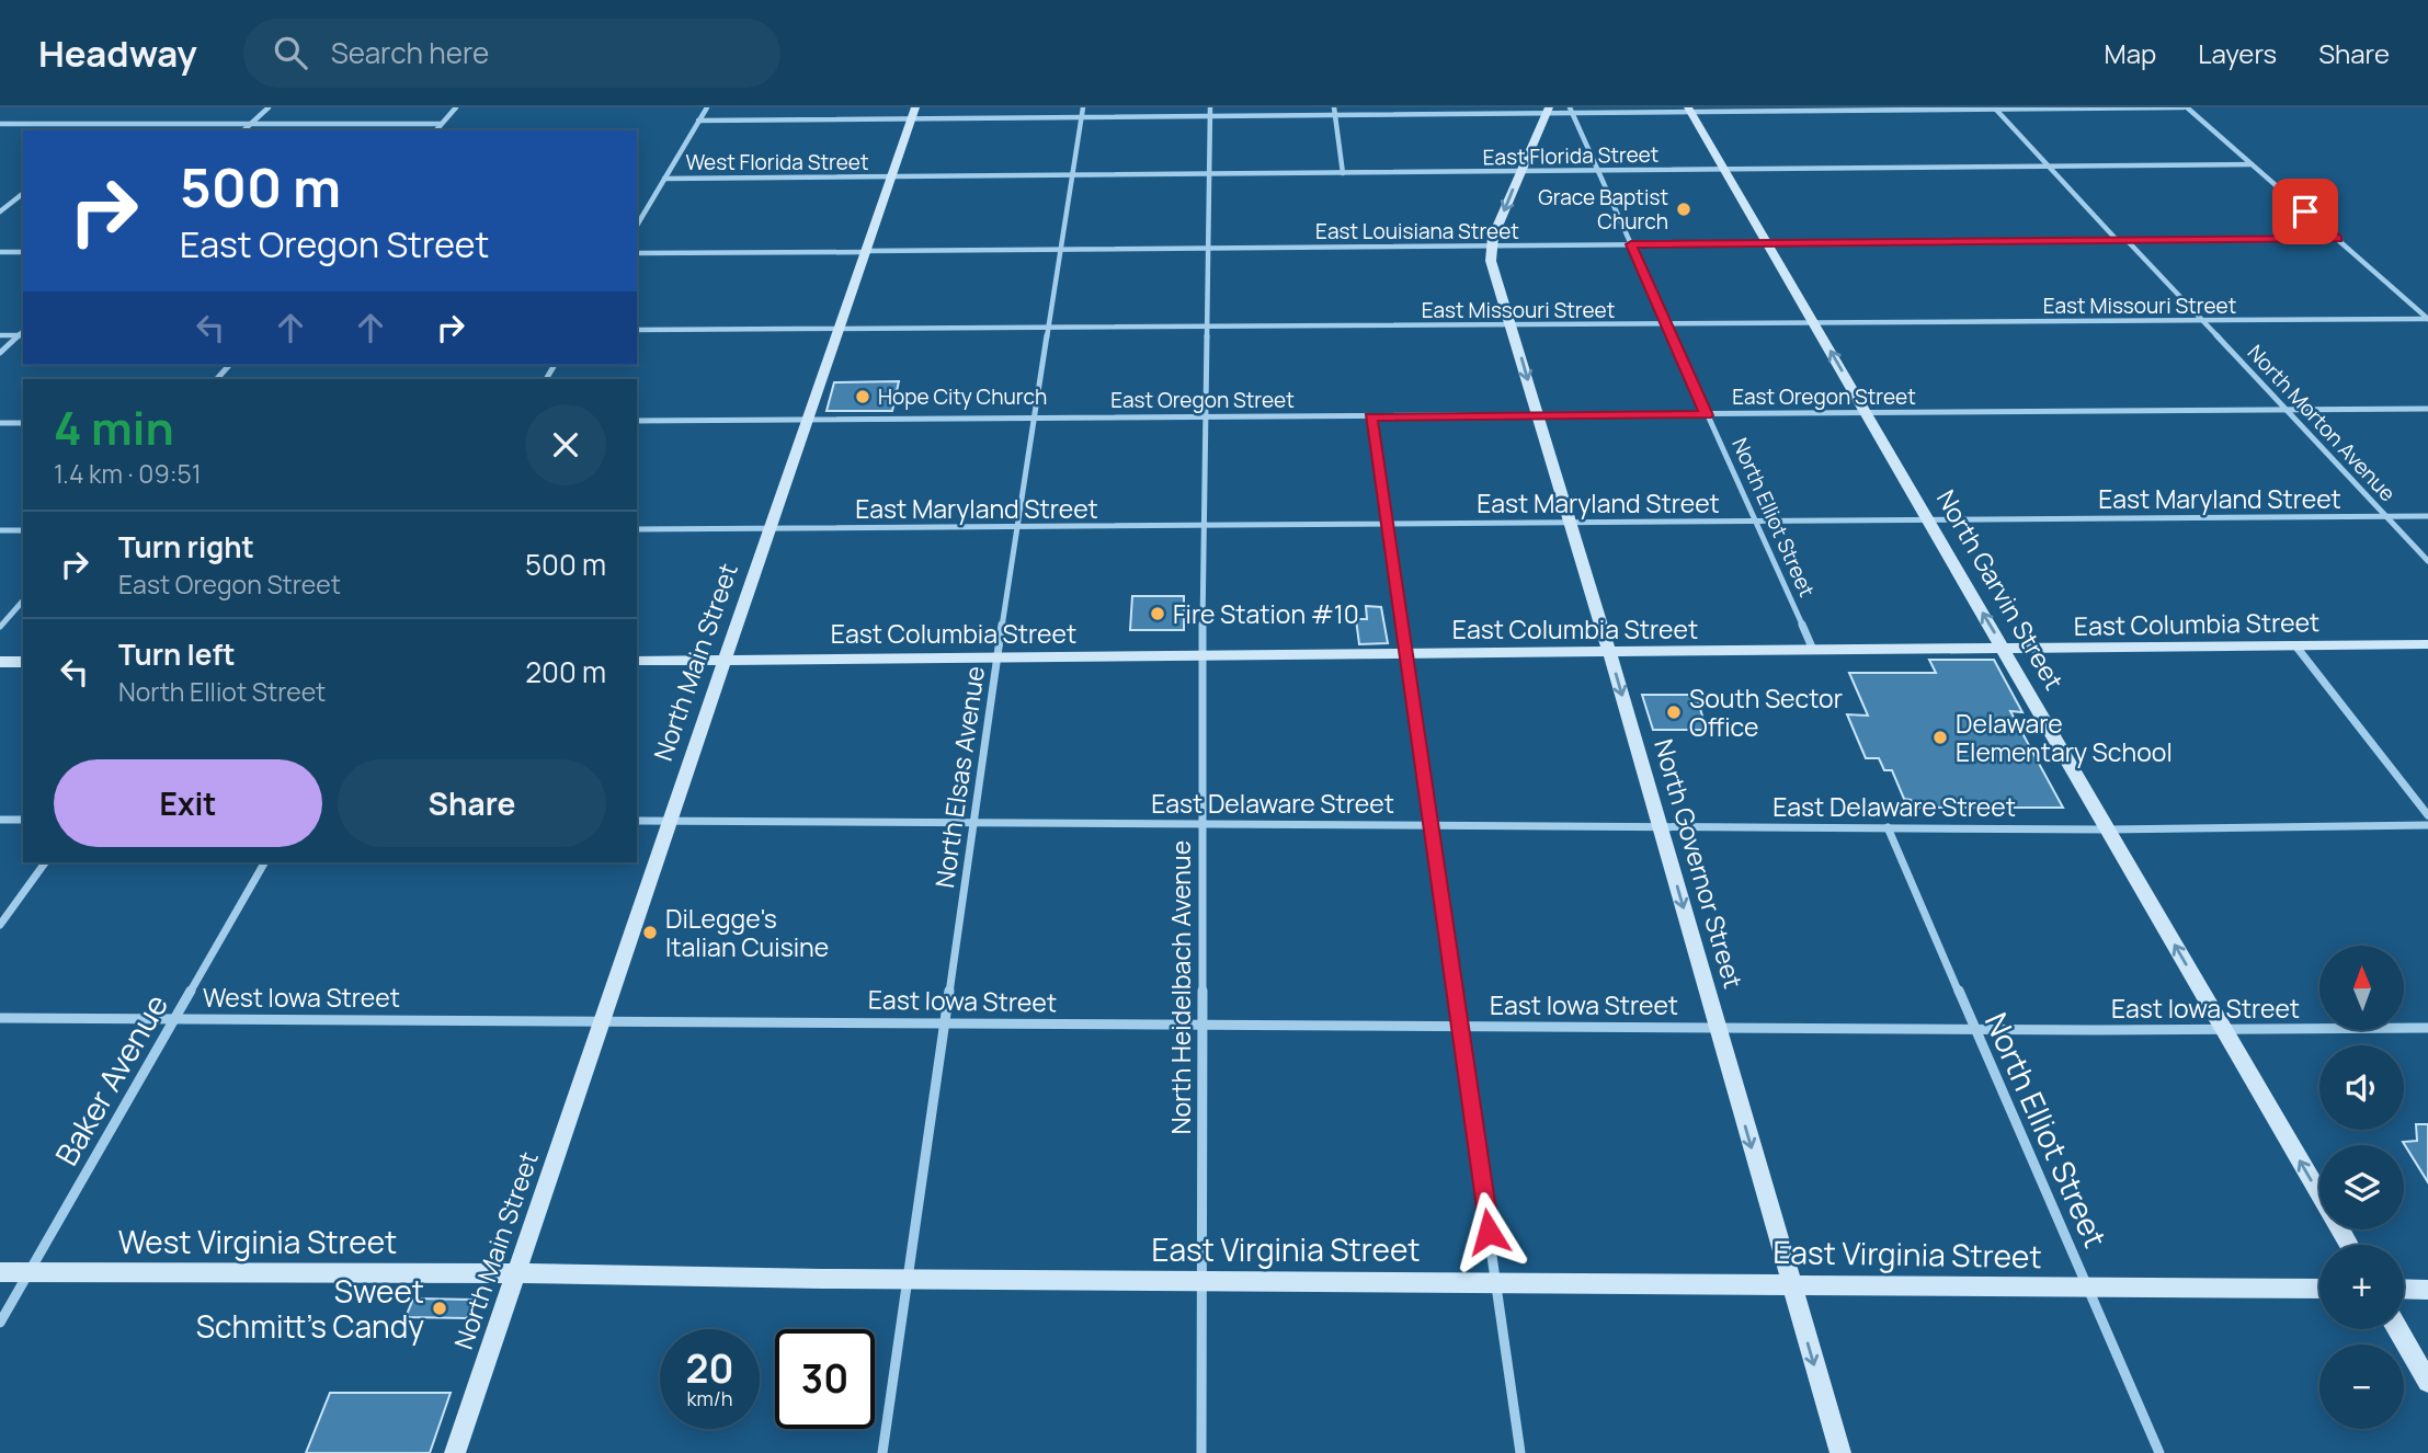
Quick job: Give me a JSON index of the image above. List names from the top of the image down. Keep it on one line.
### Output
{"streets":{"main road":["North Garvin Street","East Columbia Street","North Main Street","North Governor Street","West Virginia Street","East Virginia Street"],"street":["East Florida Street","West Florida Street","East Louisiana Street","East Missouri Street","East Oregon Street","North Morton Avenue","East Maryland Street","North Elliot Street","North Elsas Avenue","East Delaware Street","North Heidelbach Avenue","West Iowa Street","East Iowa Street","Baker Avenue"]},"crossings":[["East Florida Street","West Florida Street"],["East Florida Street","North Elliot Street"],["East Florida Street","North Garvin Street"],["East Florida Street","North Main Street"],["East Florida Street","North Elsas Avenue"],["East Florida Street","North Heidelbach Avenue"],["West Florida Street","North Main Street"],["East Louisiana Street","North Morton Avenue"],["East Louisiana Street","North Elliot Street"],["East Louisiana Street","North Garvin Street"],["East Louisiana Street","North Main Street"],["East Louisiana Street","North Elsas Avenue"],["East Louisiana Street","North Governor Street"],["East Louisiana Street","North Heidelbach Avenue"],["East Missouri Street","North Morton Avenue"],["East Missouri Street","North Elliot Street"],["East Missouri Street","North Garvin Street"],["East Missouri Street","North Main Street"],["East Missouri Street","North Elsas Avenue"],["East Missouri Street","North Governor Street"],["East Missouri Street","North Heidelbach Avenue"],["East Oregon Street","North Morton Avenue"],["East Oregon Street","North Elliot Street"],["East Oregon Street","North Garvin Street"],["East Oregon Street","North Main Street"],["East Oregon Street","North Elsas Avenue"],["East Oregon Street","North Governor Street"],["East Oregon Street","North Heidelbach Avenue"],["North Morton Avenue","East Maryland Street"],["East Maryland Street","North Elliot Street"],["East Maryland Street","North Garvin Street"],["East Maryland Street","North Main Street"],["East Maryland Street","North Elsas Avenue"],["East Maryland Street","North Governor Street"],["East Maryland Street","North Heidelbach Avenue"],["North Elliot Street","East Columbia Street"],["North Elliot Street","East Delaware Street"],["North Elliot Street","East Iowa Street"],["North Elliot Street","East Virginia Street"],["North Garvin Street","East Columbia Street"],["North Garvin Street","East Delaware Street"],["North Garvin Street","East Iowa Street"],["East Columbia Street","North Main Street"],["East Columbia Street","North Elsas Avenue"],["East Columbia Street","North Governor Street"],["East Columbia Street","North Heidelbach Avenue"],["North Main Street","East Delaware Street"],["North Main Street","West Iowa Street"],["North Main Street","East Iowa Street"],["North Main Street","West Virginia Street"],["North Main Street","East Virginia Street"],["North Elsas Avenue","East Delaware Street"],["North Elsas Avenue","East Iowa Street"],["North Elsas Avenue","East Virginia Street"],["East Delaware Street","North Governor Street"],["East Delaware Street","North Heidelbach Avenue"],["North Governor Street","East Iowa Street"],["North Governor Street","East Virginia Street"],["North Heidelbach Avenue","East Iowa Street"],["North Heidelbach Avenue","East Virginia Street"],["West Iowa Street","East Iowa Street"],["West Iowa Street","Baker Avenue"],["Baker Avenue","West Virginia Street"],["West Virginia Street","East Virginia Street"]],"one_way":["North Garvin Street","North Governor Street"],"places":["Grace Baptist Church","Hope City Church","Fire Station #10","South Sector Office","Delaware Elementary School","DiLegge's Italian Cuisine","Sweet Schmitt's Candy"],"north":"top","page":{"header":"Headway","search":"Search here","nav":["Map","Layers","Share"],"turn":["500 m","East Oregon Street"],"heading":["4 min","1.4 km · 09:51"],"list":[{"name":"Turn right","note":"East Oregon Street","value":"500 m"},{"name":"Turn left","note":"North Elliot Street","value":"200 m"}],"buttons":["Exit","Share"],"map_buttons":["+","−"],"speed":"20 km/h","limit":"30"}}
